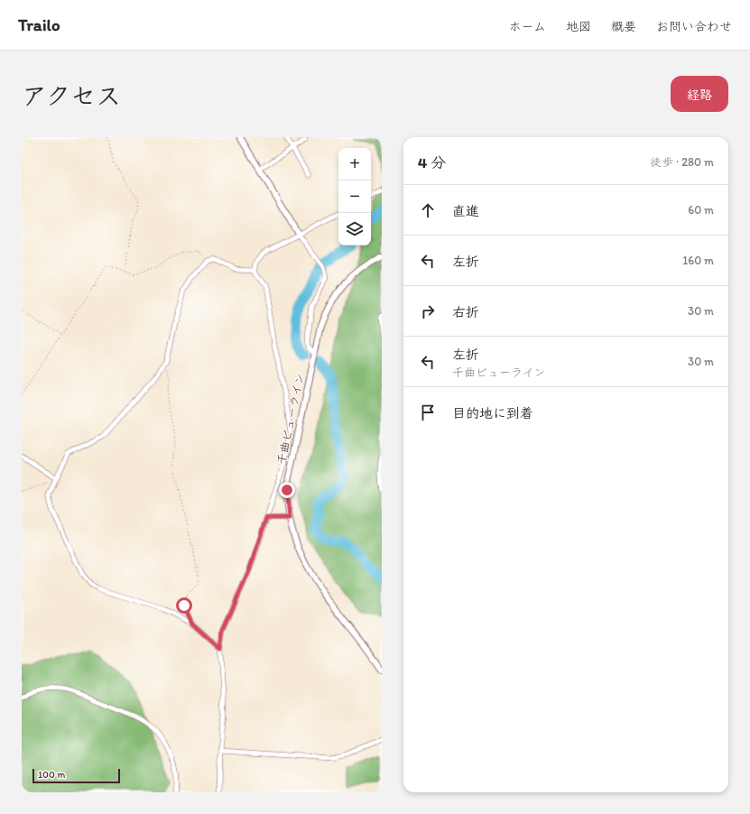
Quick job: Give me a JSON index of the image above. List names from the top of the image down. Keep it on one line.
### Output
{"streets":{"street":["千曲ビューライン"]},"scale_bar":"100 m","page":{"header":"Trailo","nav":["ホーム","地図","概要","お問い合わせ"],"title":"アクセス","buttons":"経路","heading":["4 分","徒歩 · 280 m"],"map_buttons":["+","−"],"list":[["直進","60 m"],["左折","160 m"],["右折","30 m"],["左折","千曲ビューライン","30 m"],"目的地に到着"],"scale":"100 m"}}
